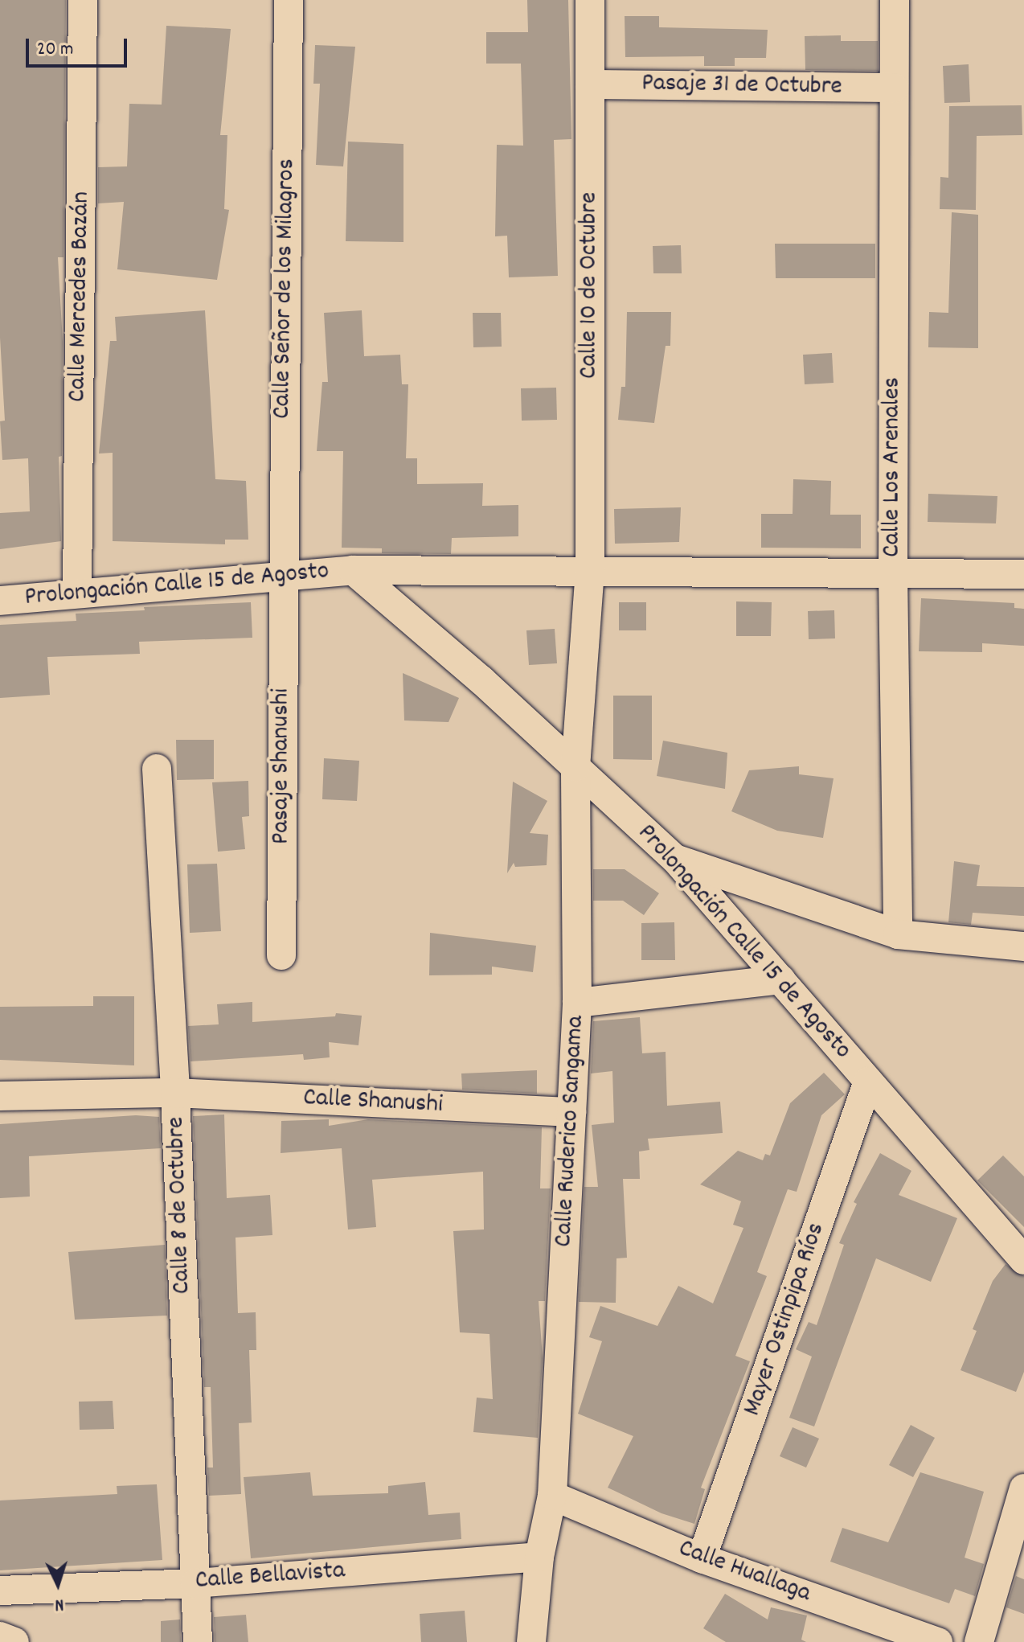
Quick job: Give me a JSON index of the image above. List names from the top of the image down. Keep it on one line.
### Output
{"streets":{"street":["Pasaje 31 de Octubre","Calle 10 de Octubre","Calle Señor de los Milagros","Calle Mercedes Bazán","Calle Los Arenales","Prolongación Calle 15 de Agosto","Pasaje Shanushi","Calle Shanushi","Calle Ruderico Sangama","Calle 8 de Octubre","Mayer Ostinpipa Ríos","Calle Huallaga","Calle Bellavista"]},"crossings":[["Pasaje 31 de Octubre","Calle 10 de Octubre"],["Pasaje 31 de Octubre","Calle Los Arenales"],["Calle 10 de Octubre","Prolongación Calle 15 de Agosto"],["Calle 10 de Octubre","Calle Ruderico Sangama"],["Calle Señor de los Milagros","Prolongación Calle 15 de Agosto"],["Calle Señor de los Milagros","Pasaje Shanushi"],["Calle Mercedes Bazán","Prolongación Calle 15 de Agosto"],["Calle Los Arenales","Prolongación Calle 15 de Agosto"],["Prolongación Calle 15 de Agosto","Pasaje Shanushi"],["Prolongación Calle 15 de Agosto","Calle Ruderico Sangama"],["Prolongación Calle 15 de Agosto","Mayer Ostinpipa Ríos"],["Calle Shanushi","Calle Ruderico Sangama"],["Calle Shanushi","Calle 8 de Octubre"],["Calle Ruderico Sangama","Calle Huallaga"],["Calle Ruderico Sangama","Calle Bellavista"],["Calle 8 de Octubre","Calle Bellavista"],["Mayer Ostinpipa Ríos","Calle Huallaga"]],"scale_bar":"20 m","north":"bottom"}
